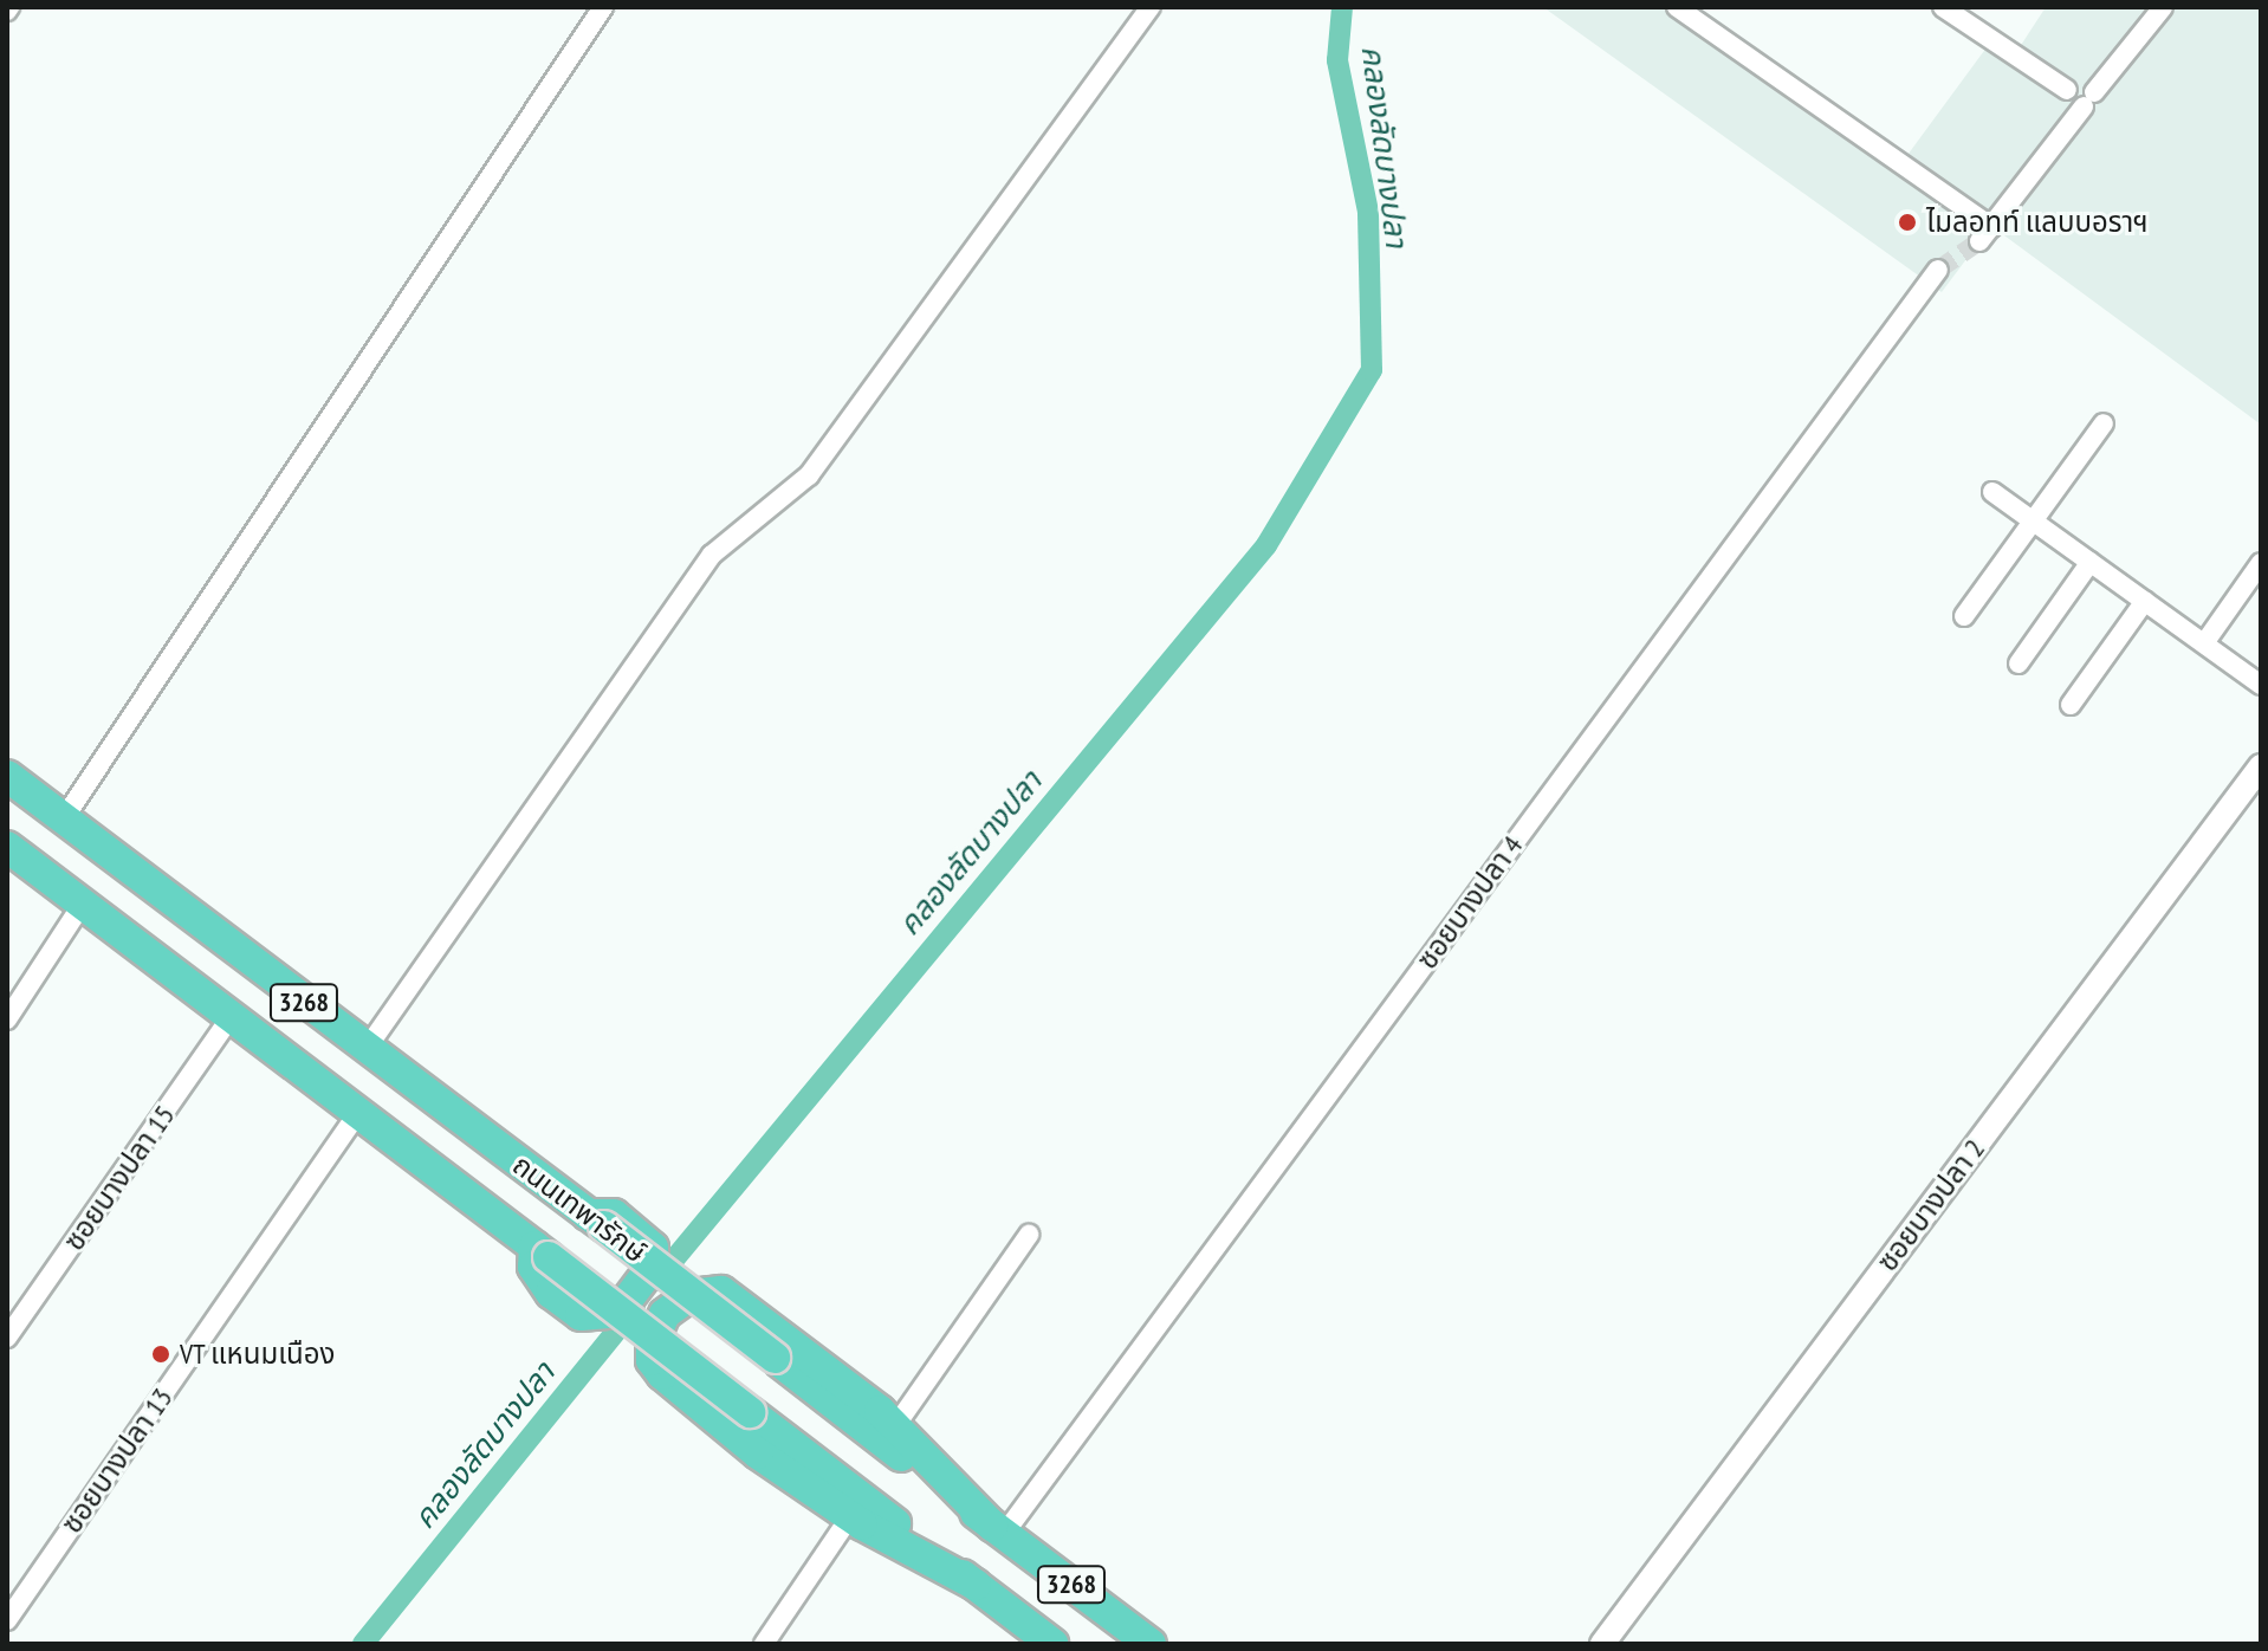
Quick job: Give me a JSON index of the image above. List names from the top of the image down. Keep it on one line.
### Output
{"streets":{"main road":["3268","ถนนเทพารักษ์"],"street":["ซอยบางปลา 4","ซอยบางปลา 15","ซอยบางปลา 2","ซอยบางปลา 13"]},"crossings":[["ซอยบางปลา 4","ถนนเทพารักษ์"],["ซอยบางปลา 15","ถนนเทพารักษ์"],["ถนนเทพารักษ์","ซอยบางปลา 13"]],"water":["คลองลัดบางปลา"],"places":["ไมลอทท์ แลบบอราฯ","VT แหนมเนือง"]}
